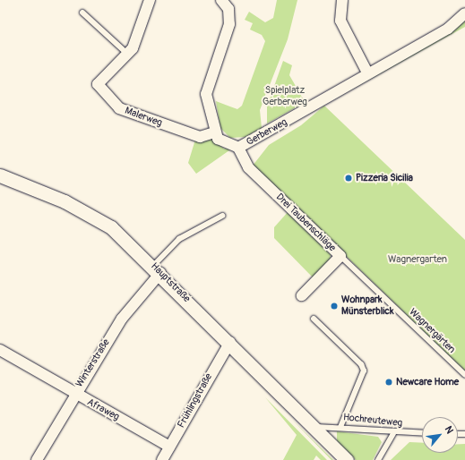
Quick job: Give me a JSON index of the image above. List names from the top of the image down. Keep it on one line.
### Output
{"streets":{"street":["Malerweg","Gerberweg","Drei Taubenschläge","Hauptstraße","Winterstraße","Frühlingstraße","Afraweg"],"lane":["Wagnergärten","Hochreuteweg"]},"crossings":[["Malerweg","Gerberweg"],["Gerberweg","Drei Taubenschläge"],["Drei Taubenschläge","Wagnergärten"],["Hauptstraße","Winterstraße"],["Hauptstraße","Frühlingstraße"],["Hauptstraße","Hochreuteweg"],["Winterstraße","Afraweg"],["Frühlingstraße","Afraweg"]],"parks":["Spielplatz Gerberweg","Wagnergarten"],"places":["Pizzeria Sicilia","Wohnpark Münsterblick","Newcare Home"],"north":"top right"}
